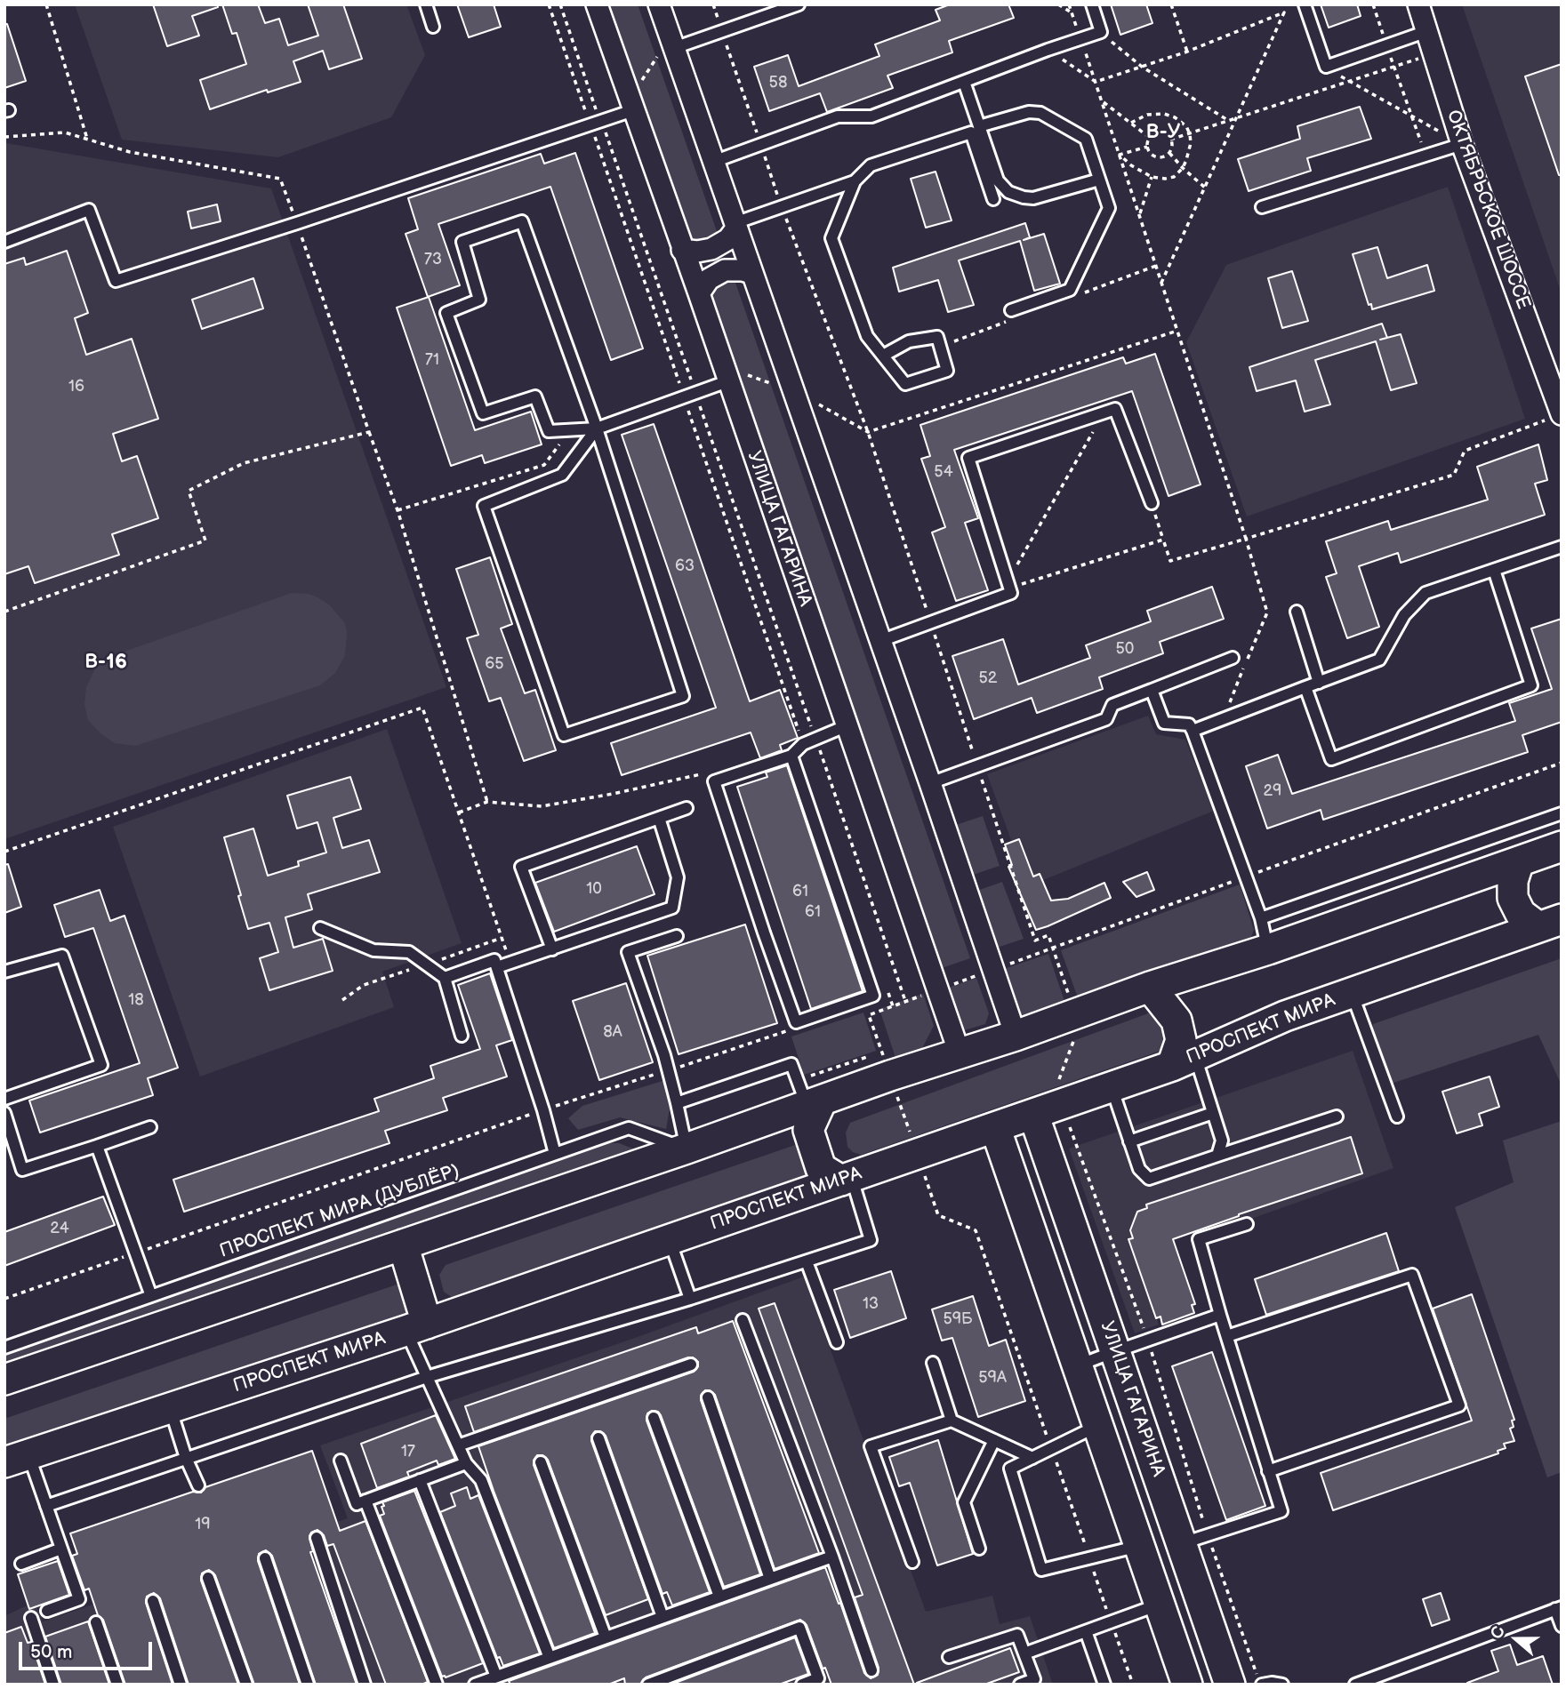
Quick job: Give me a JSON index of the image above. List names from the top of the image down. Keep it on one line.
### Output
{"streets":{"main road":["УЛИЦА ГАГАРИНА","ПРОСПЕКТ МИРА"],"street":["ОКТЯБРЬСКОЕ ШОССЕ"],"lane":["ПРОСПЕКТ МИРА (ДУБЛЁР)"]},"crossings":[["УЛИЦА ГАГАРИНА","ПРОСПЕКТ МИРА"]],"districts":["В-У","В-16"],"house_numbers":["58","73","71","16","54","63","50","65","52","29","10","61","61","18","8А","24","13","59Б","59А","17","19"],"scale_bar":"50 m","north":"left"}
